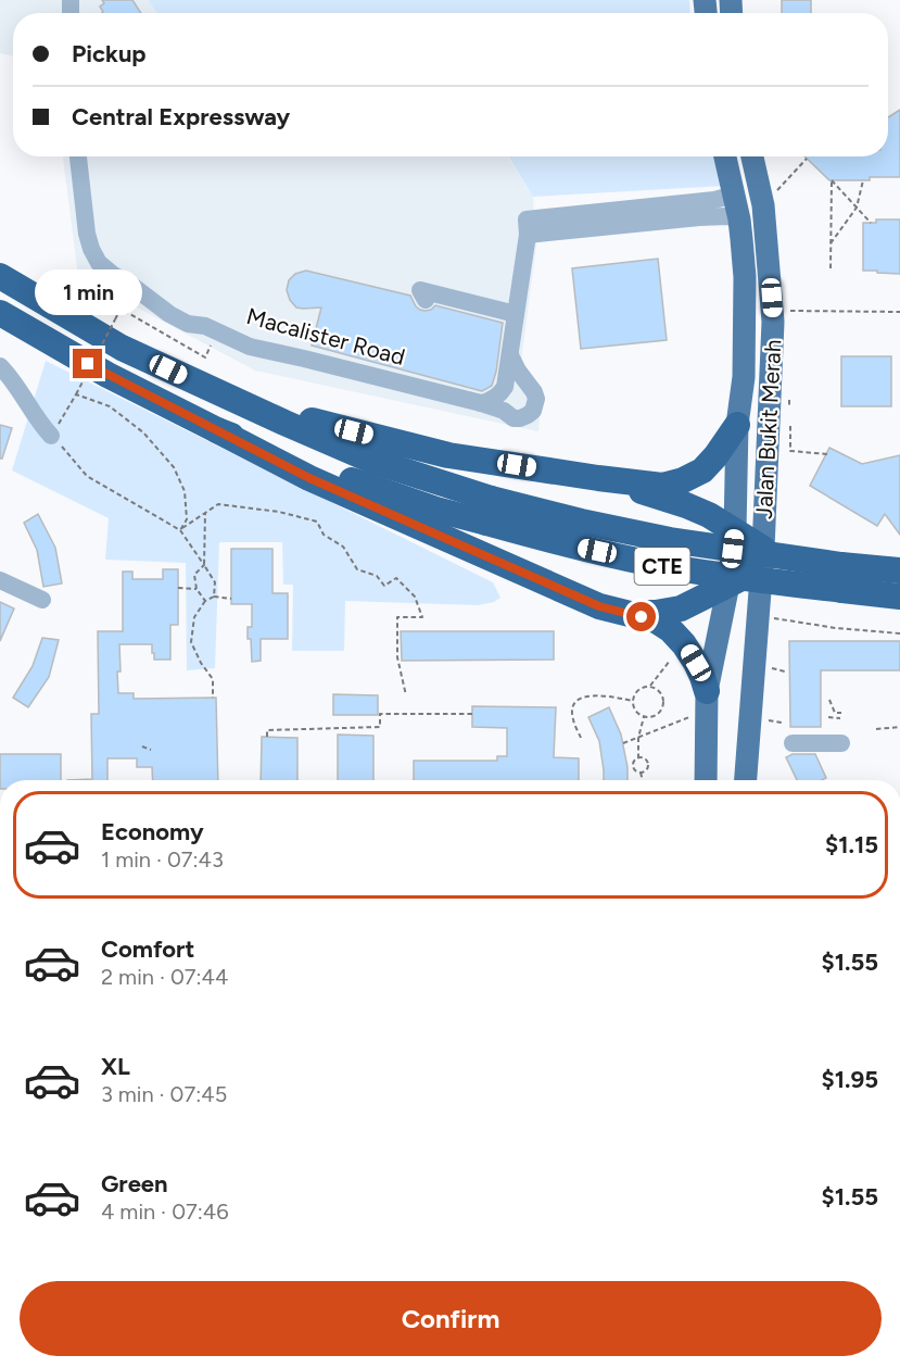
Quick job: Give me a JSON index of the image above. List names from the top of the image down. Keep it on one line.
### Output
{"streets":{"highway":["CTE"],"main road":["Jalan Bukit Merah"],"street":["Macalister Road"]},"page":{"banner":["Pickup","Central Expressway"],"bubble":"1 min","list":[{"name":"Economy","note":"1 min · 07:43","value":"$1.15"},{"name":"Comfort","note":"2 min · 07:44","value":"$1.55"},{"name":"XL","note":"3 min · 07:45","value":"$1.95"},{"name":"Green","note":"4 min · 07:46","value":"$1.55"}],"buttons":"Confirm"}}
